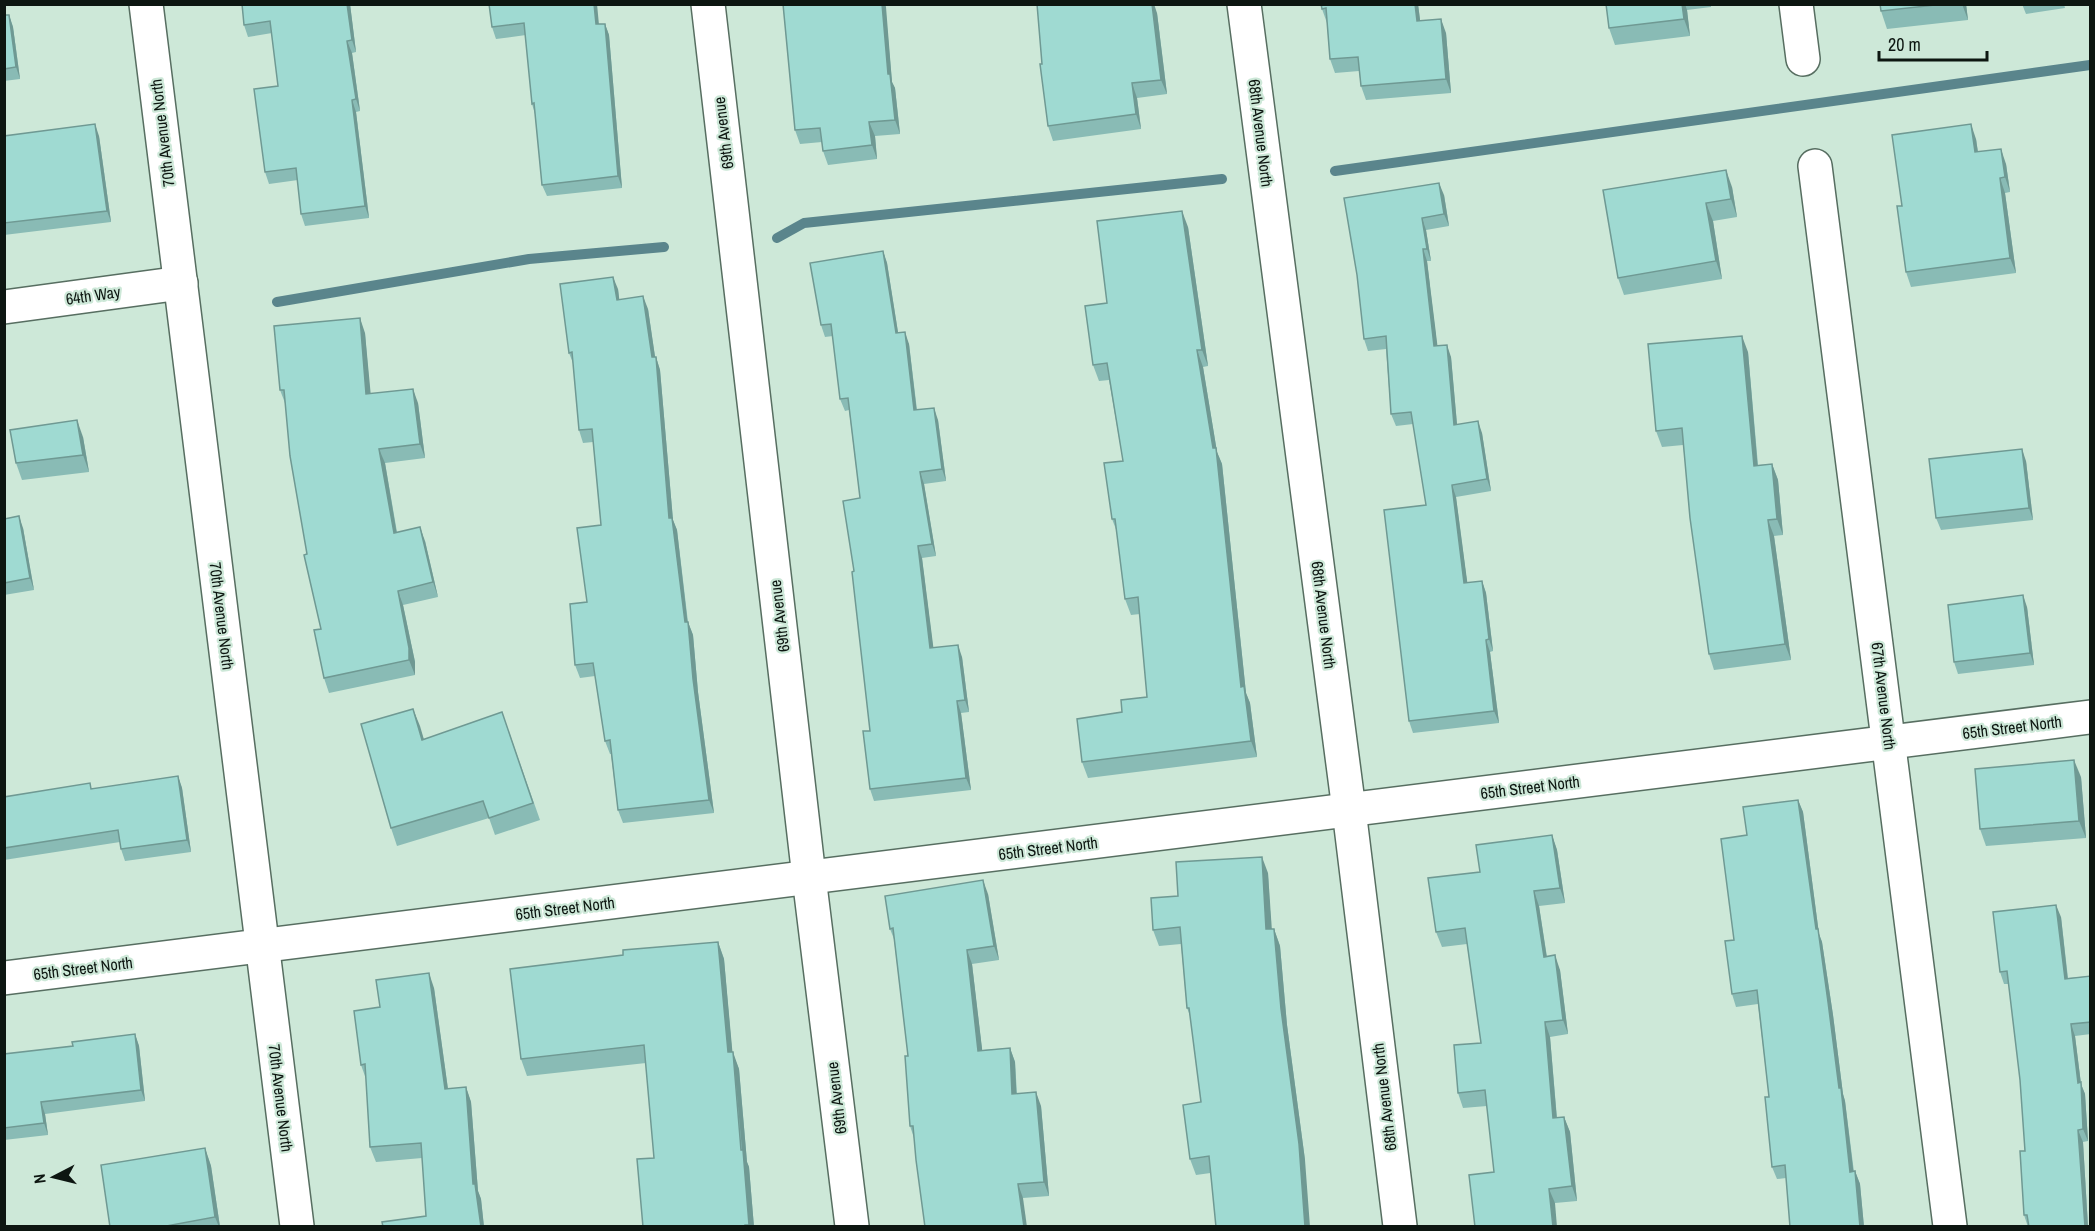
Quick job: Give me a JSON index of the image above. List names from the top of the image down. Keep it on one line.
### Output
{"streets":{"street":["70th Avenue North","69th Avenue","68th Avenue North","64th Way","67th Avenue North","65th Street North"]},"crossings":[["70th Avenue North","64th Way"],["70th Avenue North","65th Street North"],["69th Avenue","65th Street North"],["68th Avenue North","65th Street North"],["67th Avenue North","65th Street North"]],"scale_bar":"20 m","north":"left"}
